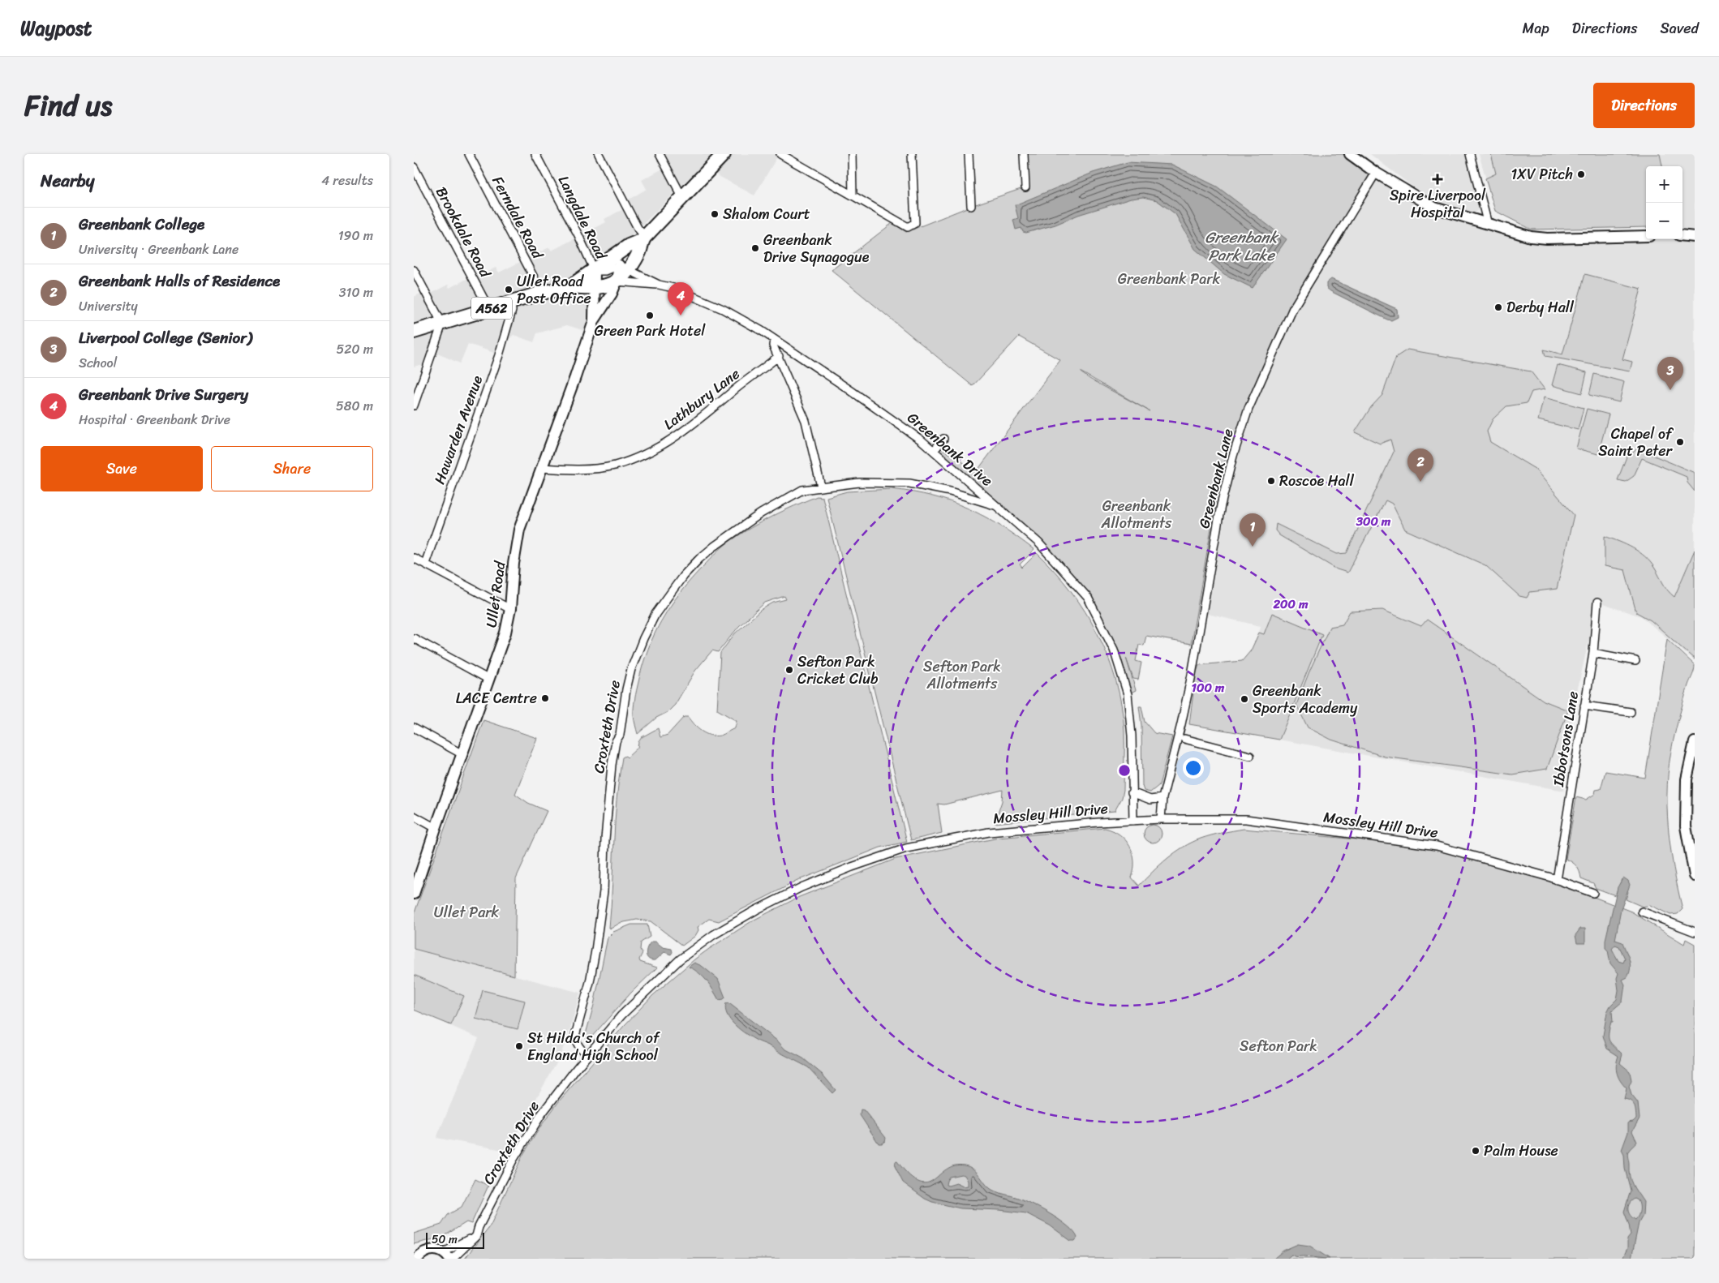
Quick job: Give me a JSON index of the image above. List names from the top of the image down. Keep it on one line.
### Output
{"streets":{"highway":["A562"],"main road":["Ullet Road"],"street":["Ferndale Road","Langdale Road","Brookdale Road","Lathbury Lane","Hawarden Avenue","Greenbank Drive","Greenbank Lane","Croxteth Drive","Ibbotsons Lane","Mossley Hill Drive"]},"crossings":[["Ferndale Road","A562"],["Langdale Road","A562"],["Langdale Road","Ullet Road"],["Brookdale Road","A562"],["A562","Hawarden Avenue"],["A562","Greenbank Drive"],["A562","Ullet Road"],["Lathbury Lane","Ullet Road"],["Greenbank Drive","Croxteth Drive"],["Greenbank Drive","Mossley Hill Drive"],["Greenbank Lane","Mossley Hill Drive"],["Croxteth Drive","Mossley Hill Drive"],["Ibbotsons Lane","Mossley Hill Drive"]],"water":["Greenbank Park Lake"],"parks":["Greenbank Park","Greenbank Allotments","Sefton Park Allotments","Ullet Park","Sefton Park"],"places":{"other":["1XV Pitch","Shalom Court","Greenbank Drive Synagogue","Ullet Road Post Office","Derby Hall","Green Park Hotel","Chapel of Saint Peter","Roscoe Hall","Sefton Park Cricket Club","LACE Centre","Greenbank Sports Academy","St Hilda's Church of England High School","Palm House"],"health":["Spire Liverpool Hospital"]},"scale_bar":"50 m","page":{"header":"Waypost","nav":["Map","Directions","Saved"],"title":"Find us","buttons":["Directions",["Save","Share"]],"heading":["Nearby","4 results"],"map_buttons":["+","−"],"list":[{"mark":"1","name":"Greenbank College","note":"University · Greenbank Lane","value":"190 m"},{"mark":"2","name":"Greenbank Halls of Residence","note":"University","value":"310 m"},{"mark":"3","name":"Liverpool College (Senior)","note":"School","value":"520 m"},{"mark":"4","name":"Greenbank Drive Surgery","note":"Hospital · Greenbank Drive","value":"580 m"}],"pins":["4","3","2","1"],"scale":"50 m"},"rings":["300 m","200 m","100 m"]}
